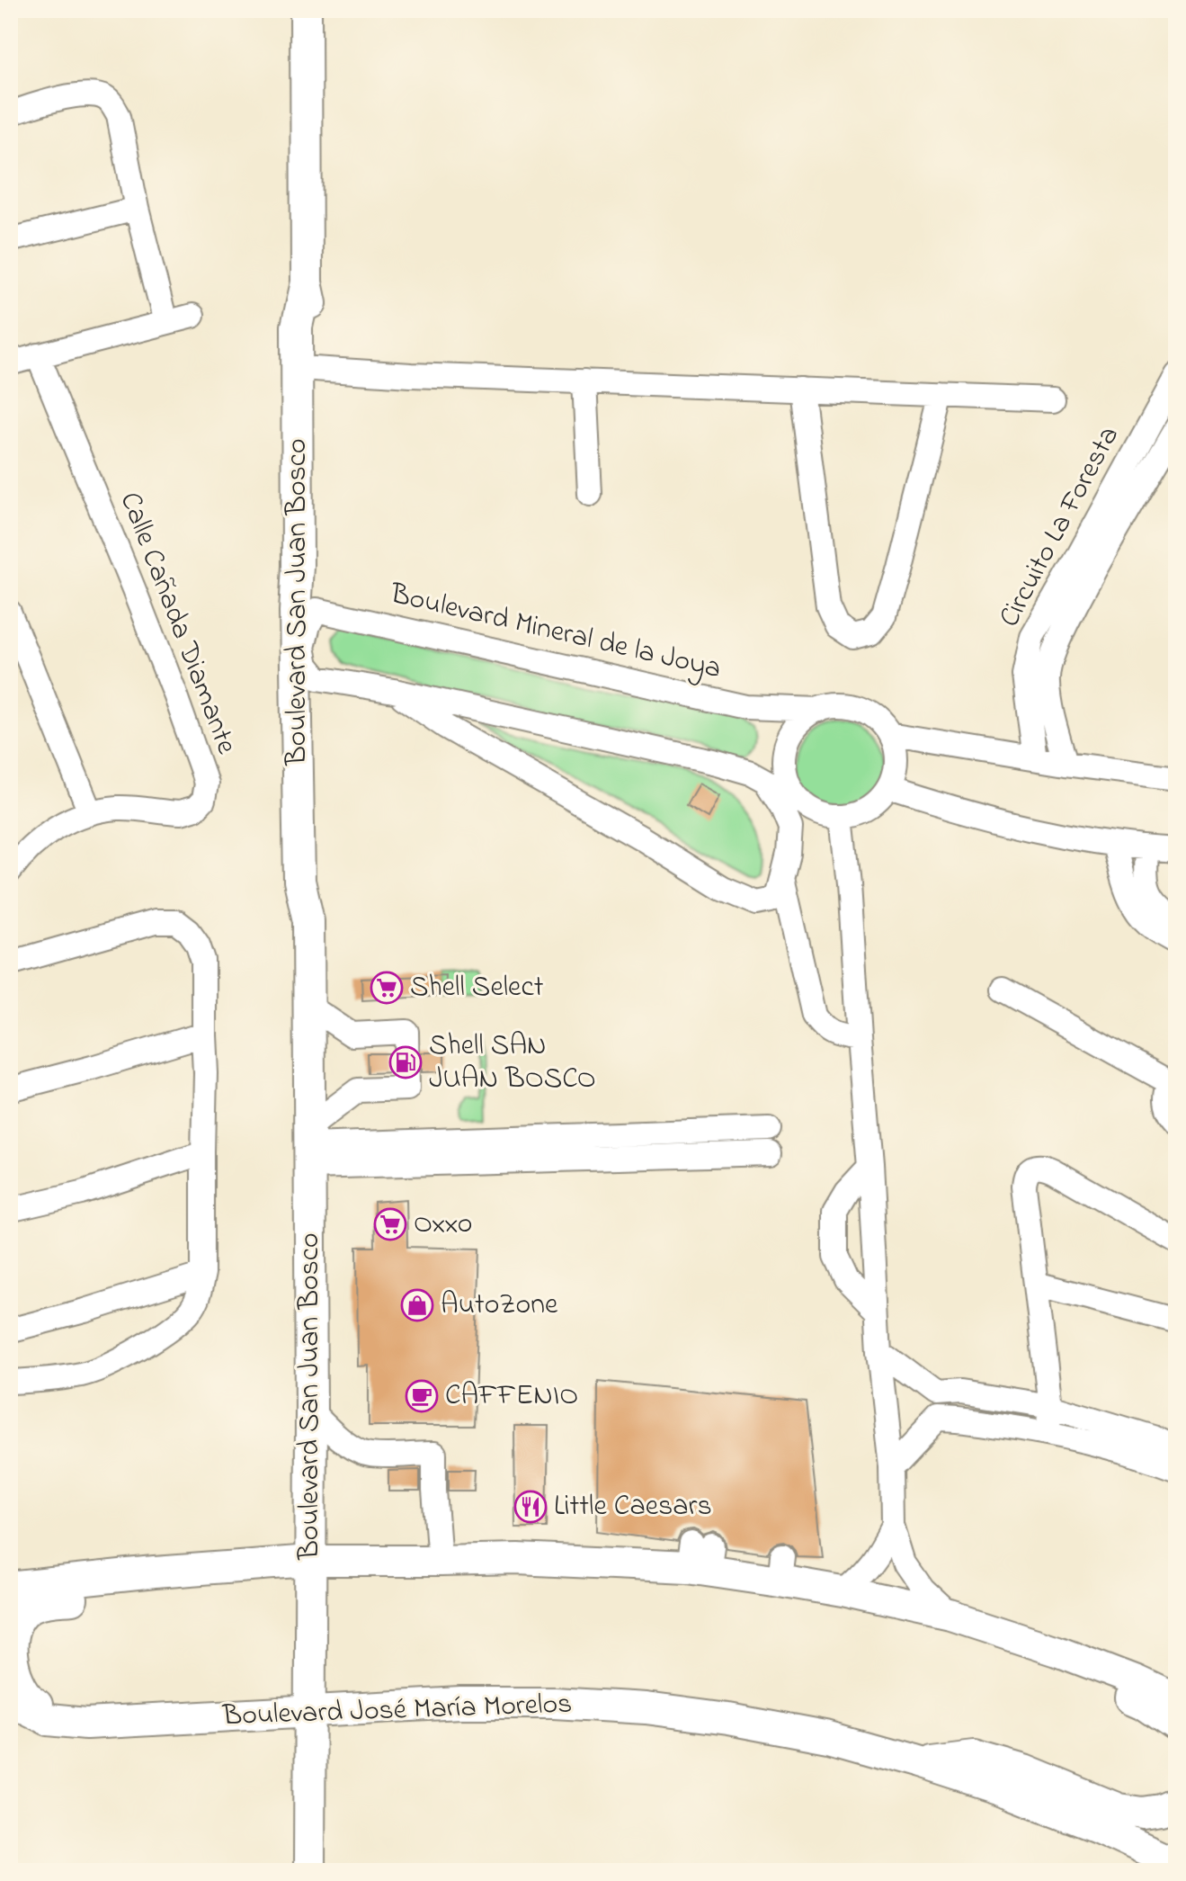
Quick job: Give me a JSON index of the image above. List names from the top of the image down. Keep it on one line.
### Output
{"streets":{"main road":["Boulevard San Juan Bosco","Boulevard José María Morelos"],"street":["Circuito La Foresta","Calle Cañada Diamante","Boulevard Mineral de la Joya"]},"crossings":[["Boulevard San Juan Bosco","Boulevard Mineral de la Joya"],["Boulevard San Juan Bosco","Boulevard José María Morelos"]],"places":{"supermarket":["Shell Select","Oxxo"],"fuel station":["Shell SAN JUAN BOSCO"],"shop":["AutoZone"],"cafe":["CAFFENIO"],"restaurant":["Little Caesars"]}}
